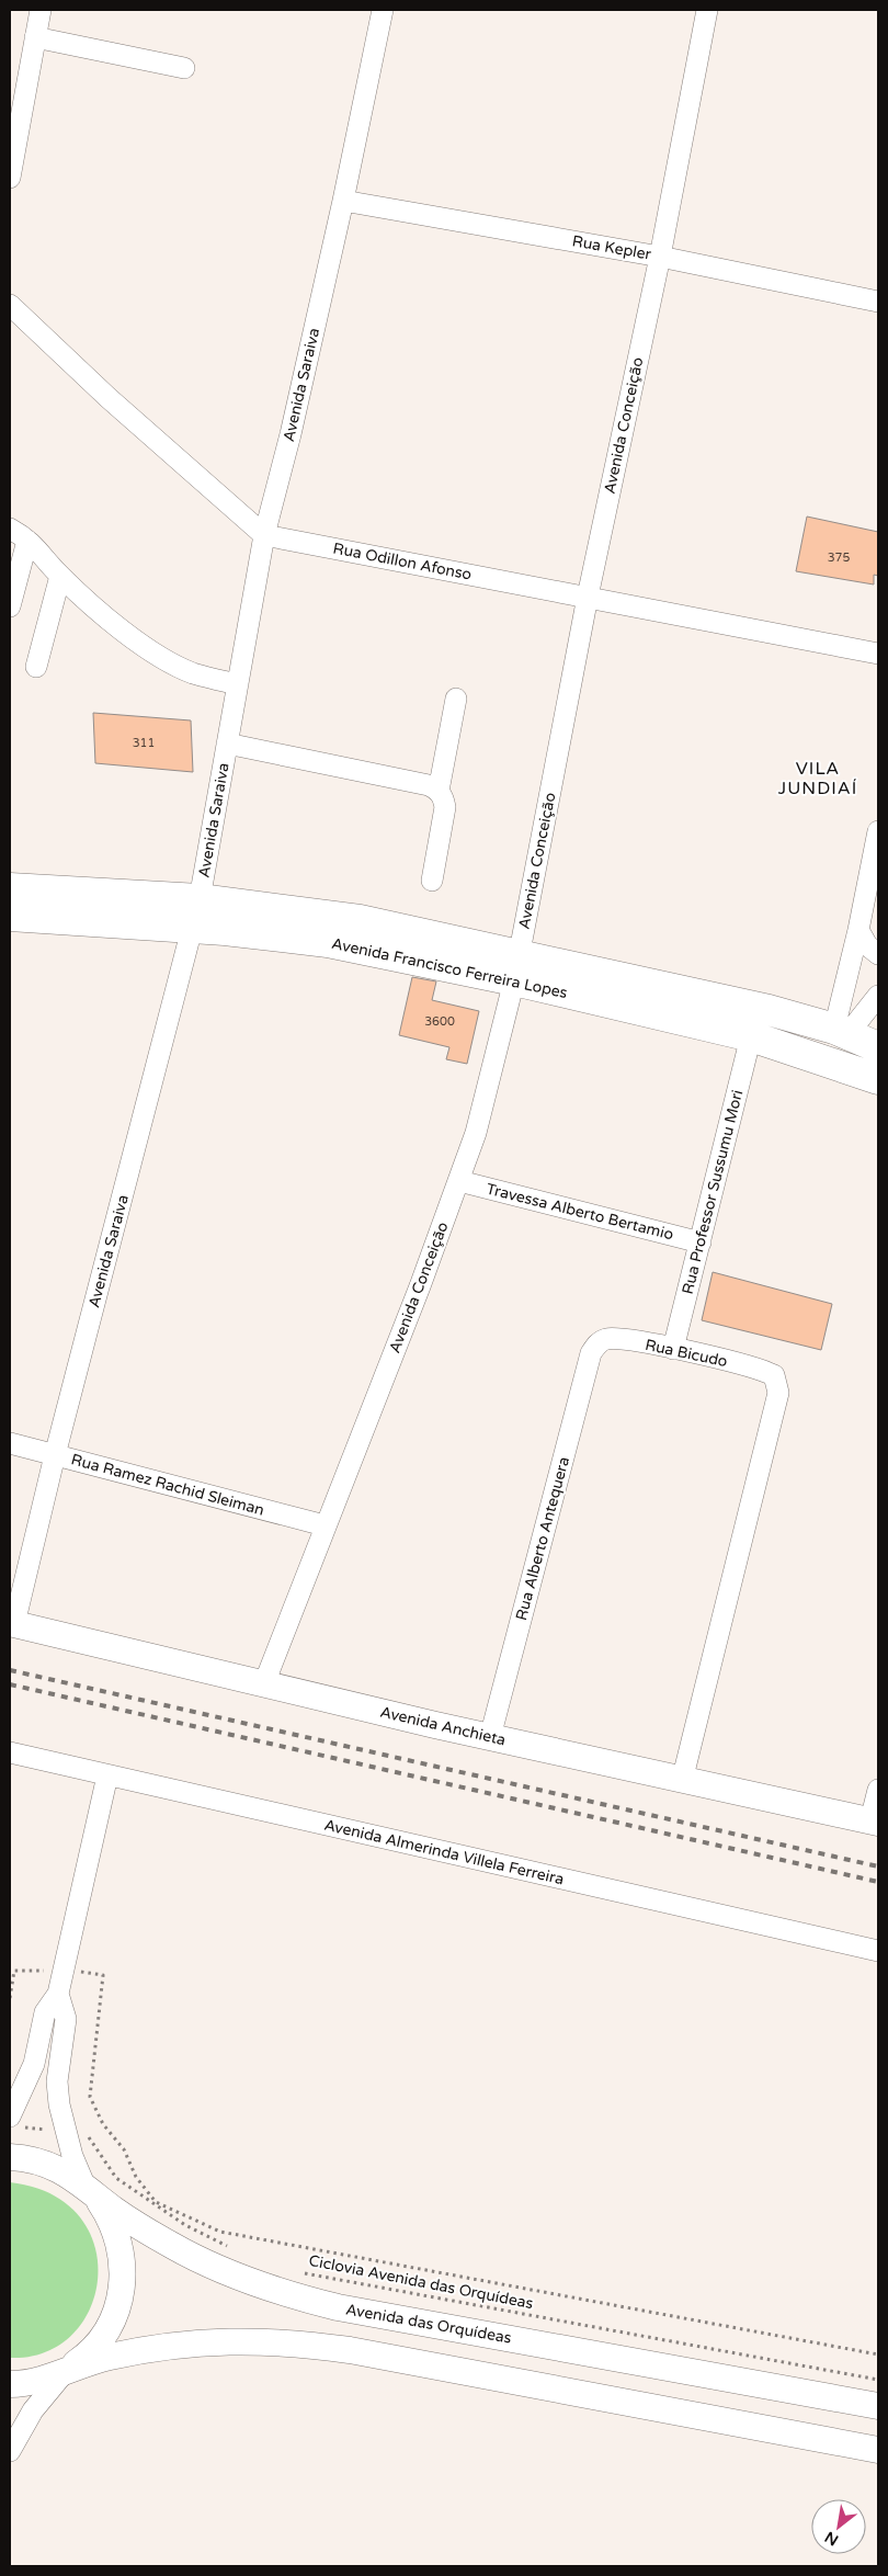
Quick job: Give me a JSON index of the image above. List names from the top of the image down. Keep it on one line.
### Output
{"streets":{"highway":["Avenida Francisco Ferreira Lopes"],"main road":["Avenida Anchieta","Avenida das Orquídeas"],"street":["Rua Kepler","Avenida Saraiva","Avenida Conceição","Rua Odillon Afonso","Rua Professor Sussumu Mori","Travessa Alberto Bertamio","Rua Bicudo","Rua Ramez Rachid Sleiman","Rua Alberto Antequera","Avenida Almerinda Villela Ferreira"],"path":["Ciclovia Avenida das Orquídeas"]},"crossings":[["Rua Kepler","Avenida Saraiva"],["Rua Kepler","Avenida Conceição"],["Avenida Saraiva","Rua Odillon Afonso"],["Avenida Saraiva","Avenida Francisco Ferreira Lopes"],["Avenida Saraiva","Rua Ramez Rachid Sleiman"],["Avenida Saraiva","Avenida Anchieta"],["Avenida Conceição","Rua Odillon Afonso"],["Avenida Conceição","Avenida Francisco Ferreira Lopes"],["Avenida Conceição","Travessa Alberto Bertamio"],["Avenida Conceição","Rua Ramez Rachid Sleiman"],["Avenida Conceição","Avenida Anchieta"],["Avenida Francisco Ferreira Lopes","Rua Professor Sussumu Mori"],["Rua Professor Sussumu Mori","Travessa Alberto Bertamio"],["Rua Professor Sussumu Mori","Rua Bicudo"],["Rua Bicudo","Rua Alberto Antequera"],["Rua Bicudo","Avenida Anchieta"],["Rua Alberto Antequera","Avenida Anchieta"]],"districts":["VILA JUNDIAÍ"],"house_numbers":["375","311","3600"],"north":"bottom left"}
